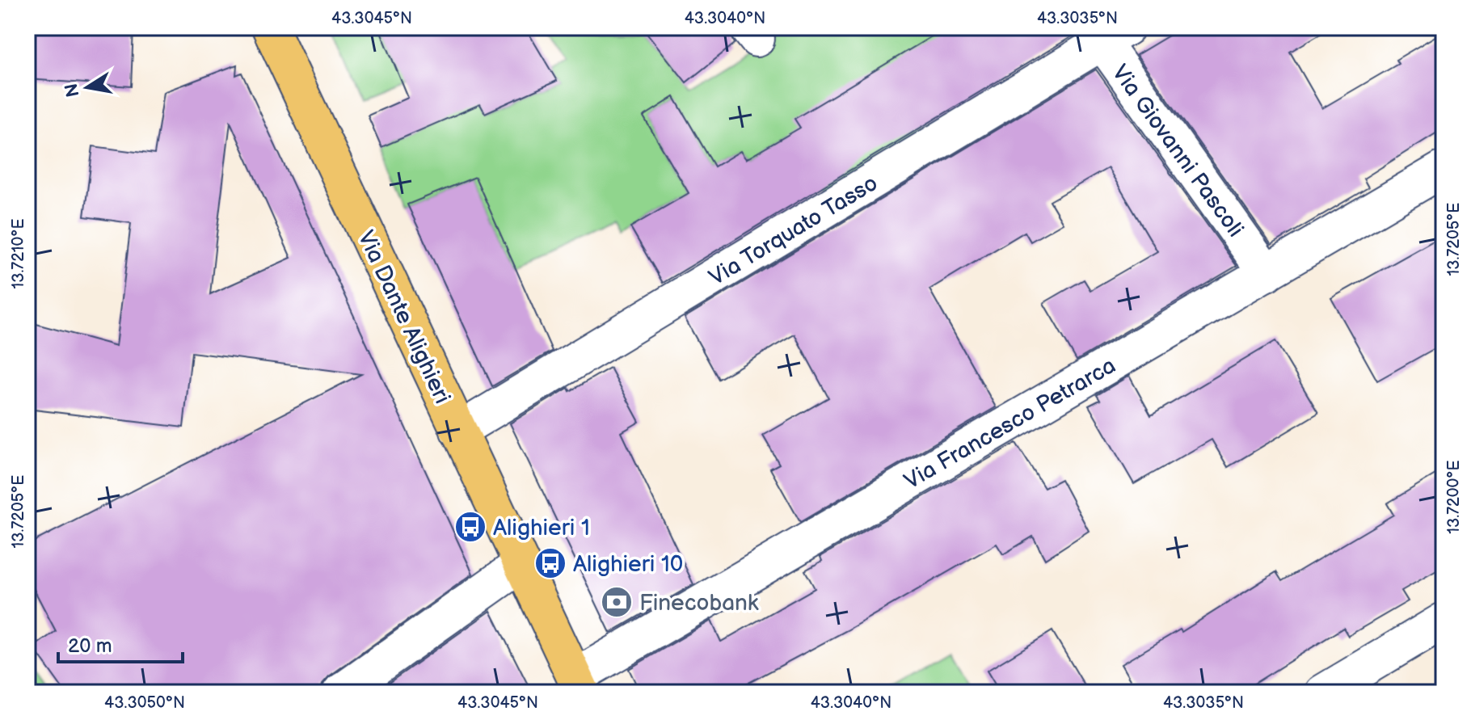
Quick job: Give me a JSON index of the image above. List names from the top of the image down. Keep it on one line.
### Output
{"streets":{"main road":["Via Dante Alighieri"],"street":["Via Giovanni Pascoli","Via Torquato Tasso","Via Francesco Petrarca"]},"crossings":[["Via Giovanni Pascoli","Via Torquato Tasso"],["Via Giovanni Pascoli","Via Francesco Petrarca"],["Via Torquato Tasso","Via Dante Alighieri"],["Via Dante Alighieri","Via Francesco Petrarca"]],"places":{"bus stop":["Alighieri 1","Alighieri 10"],"bank":["Finecobank"]},"scale_bar":"20 m","north":"left","coordinates":["43.3045°N","43.3040°N","43.3035°N","13.7205°E","13.7210°E","13.7200°E","43.3050°N"]}
